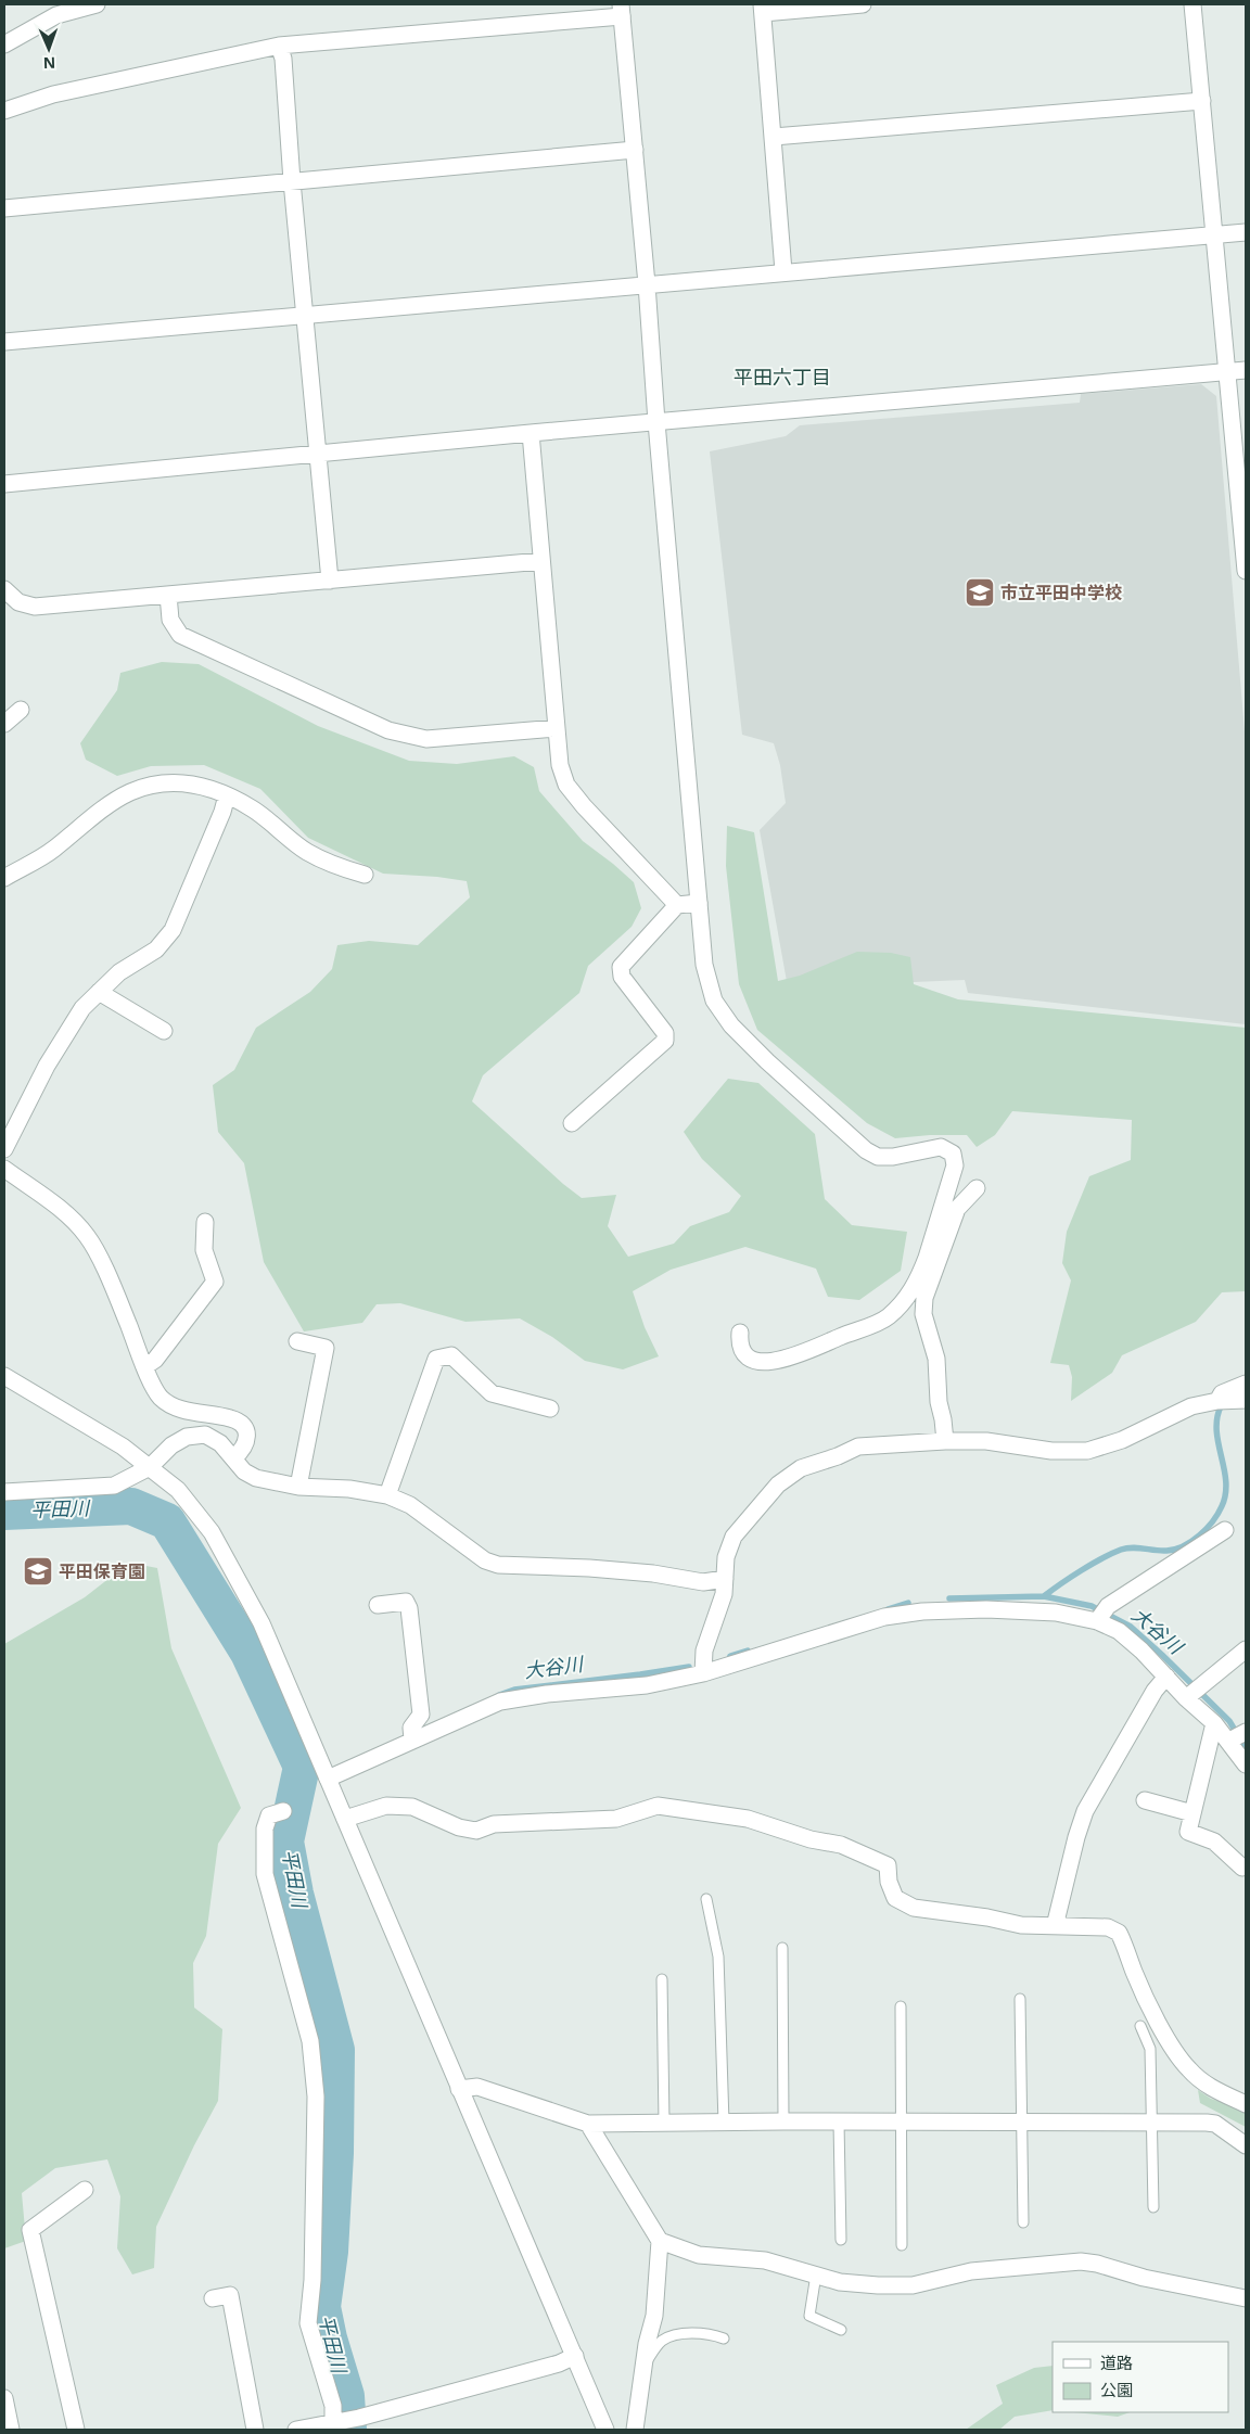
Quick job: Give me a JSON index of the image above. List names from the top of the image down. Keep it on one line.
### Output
{"districts":["平田六丁目"],"water":["平田川","大谷川"],"places":{"school or university":["市立平田中学校","平田保育園"]},"legend":["道路","公園"],"north":"bottom"}
